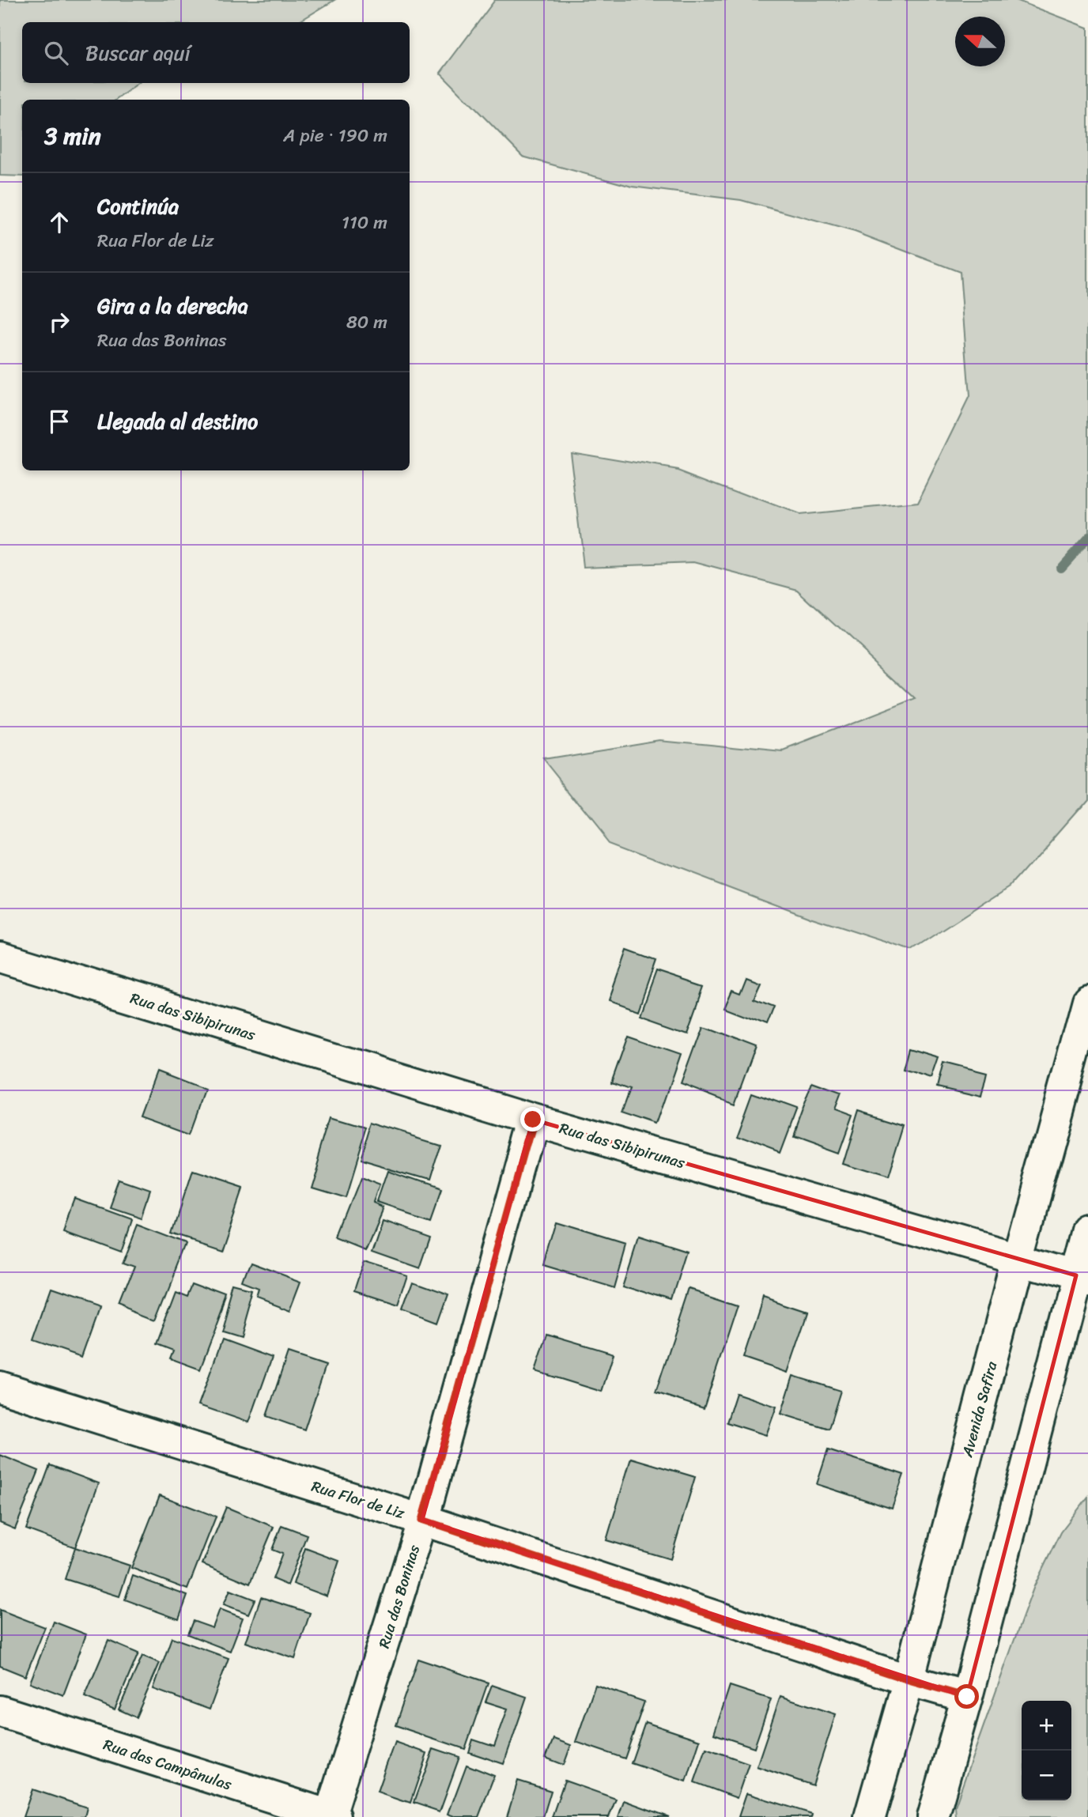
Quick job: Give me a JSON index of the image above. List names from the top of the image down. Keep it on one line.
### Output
{"streets":{"street":["Rua das Sibipirunas","Avenida Safira","Rua Flor de Liz","Rua das Boninas","Rua das Campânulas"]},"crossings":[["Rua das Sibipirunas","Avenida Safira"],["Rua das Sibipirunas","Rua das Boninas"],["Avenida Safira","Rua Flor de Liz"],["Rua Flor de Liz","Rua das Boninas"],["Rua das Boninas","Rua das Campânulas"]],"north":"left","page":{"search":"Buscar aquí","heading":["3 min","A pie · 190 m"],"list":[["Continúa","Rua Flor de Liz","110 m"],["Gira a la derecha","Rua das Boninas","80 m"],"Llegada al destino"],"map_buttons":["+","−"]}}
